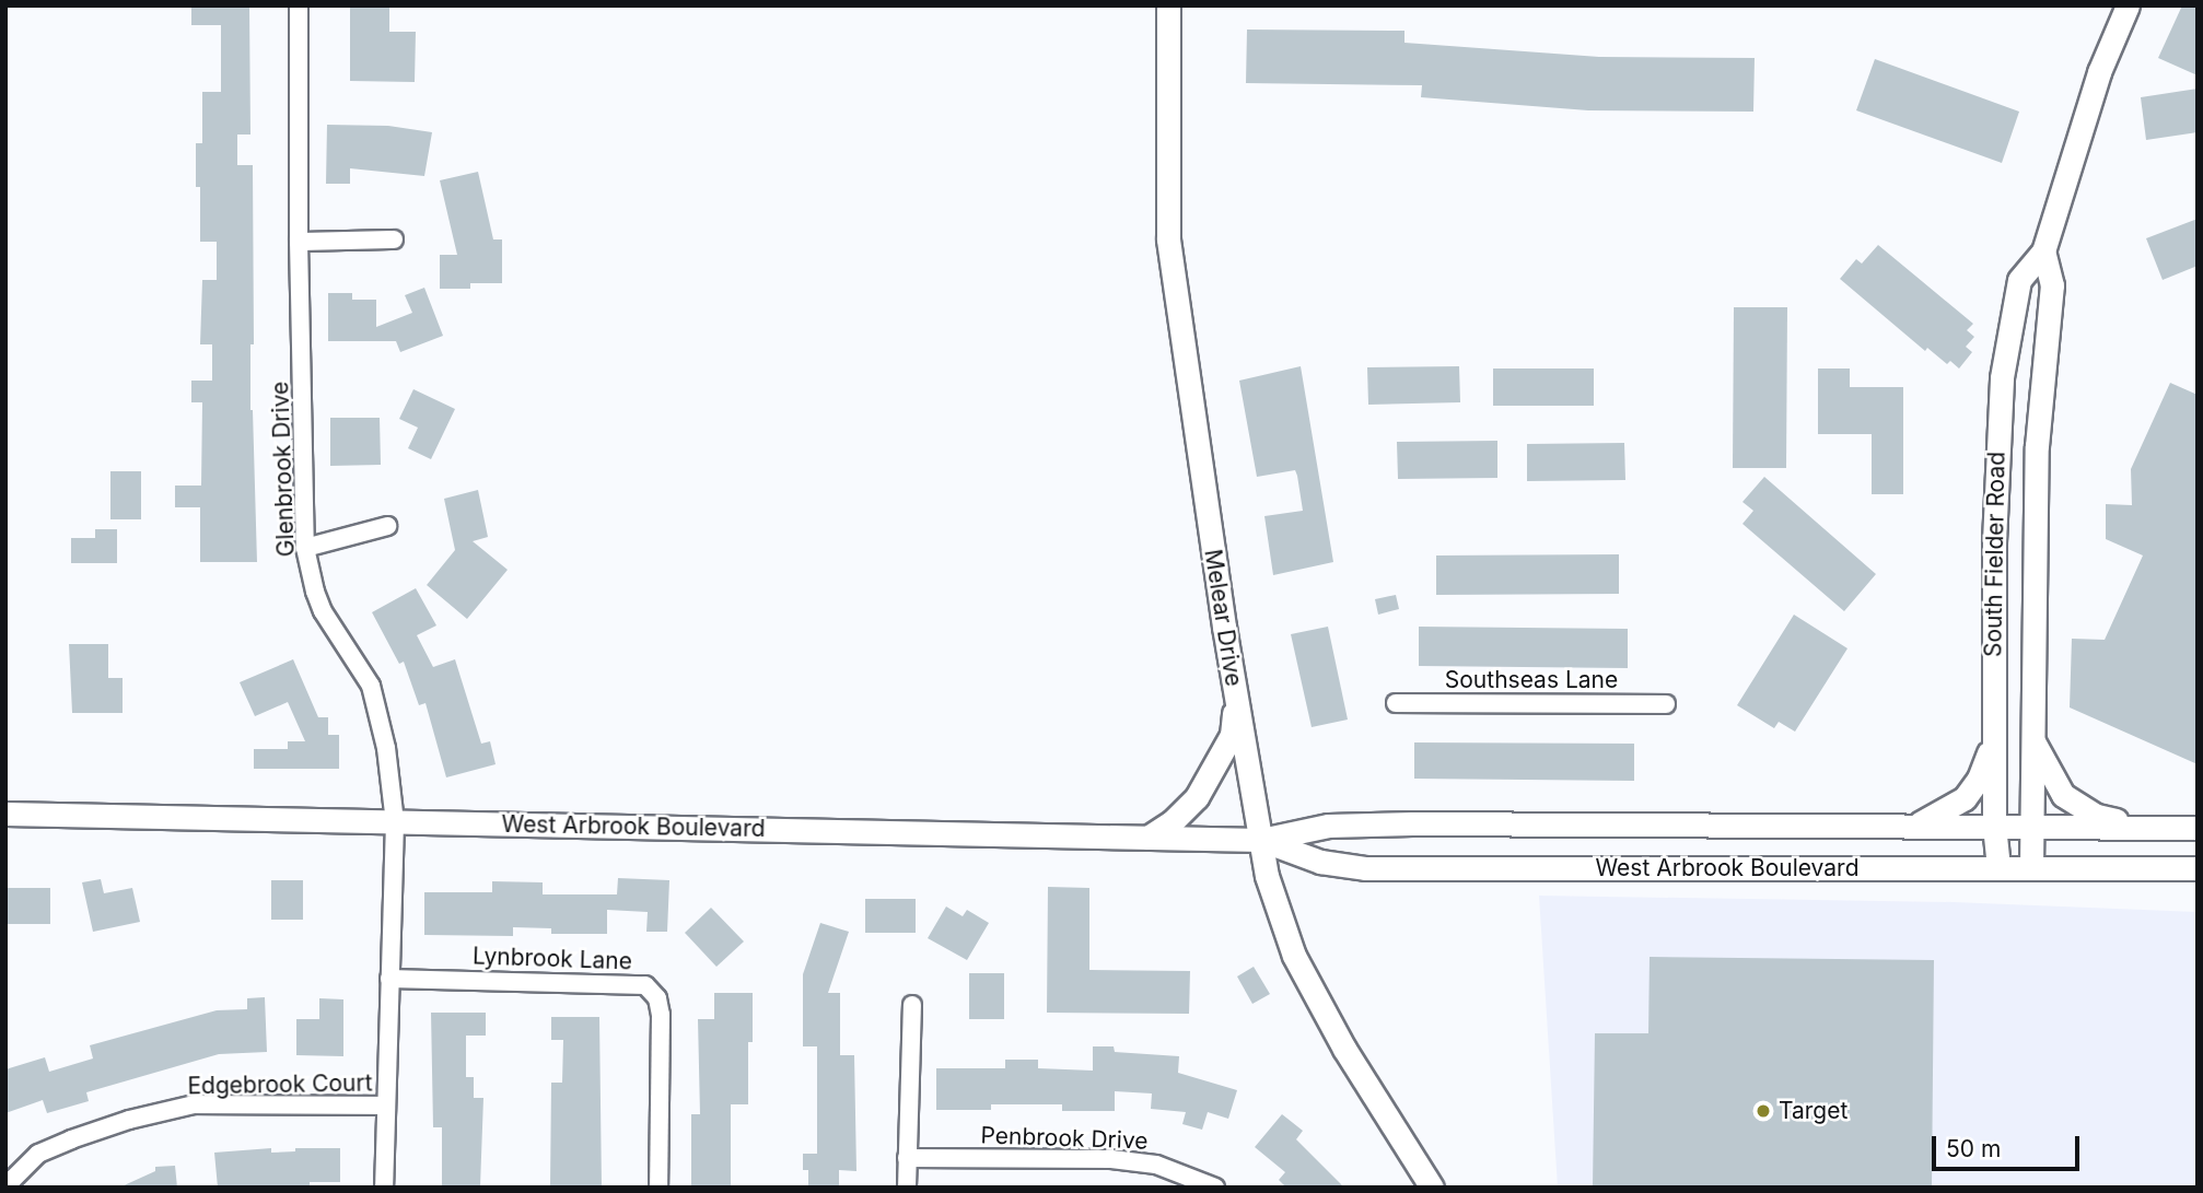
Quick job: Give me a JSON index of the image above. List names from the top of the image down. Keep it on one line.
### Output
{"streets":{"street":["Glenbrook Drive","South Fielder Road","Melear Drive","Southseas Lane","West Arbrook Boulevard","Lynbrook Lane","Edgebrook Court","Penbrook Drive"]},"crossings":[["Glenbrook Drive","West Arbrook Boulevard"],["Glenbrook Drive","Lynbrook Lane"],["Glenbrook Drive","Edgebrook Court"],["South Fielder Road","West Arbrook Boulevard"],["Melear Drive","West Arbrook Boulevard"]],"places":["Target"],"scale_bar":"50 m"}
